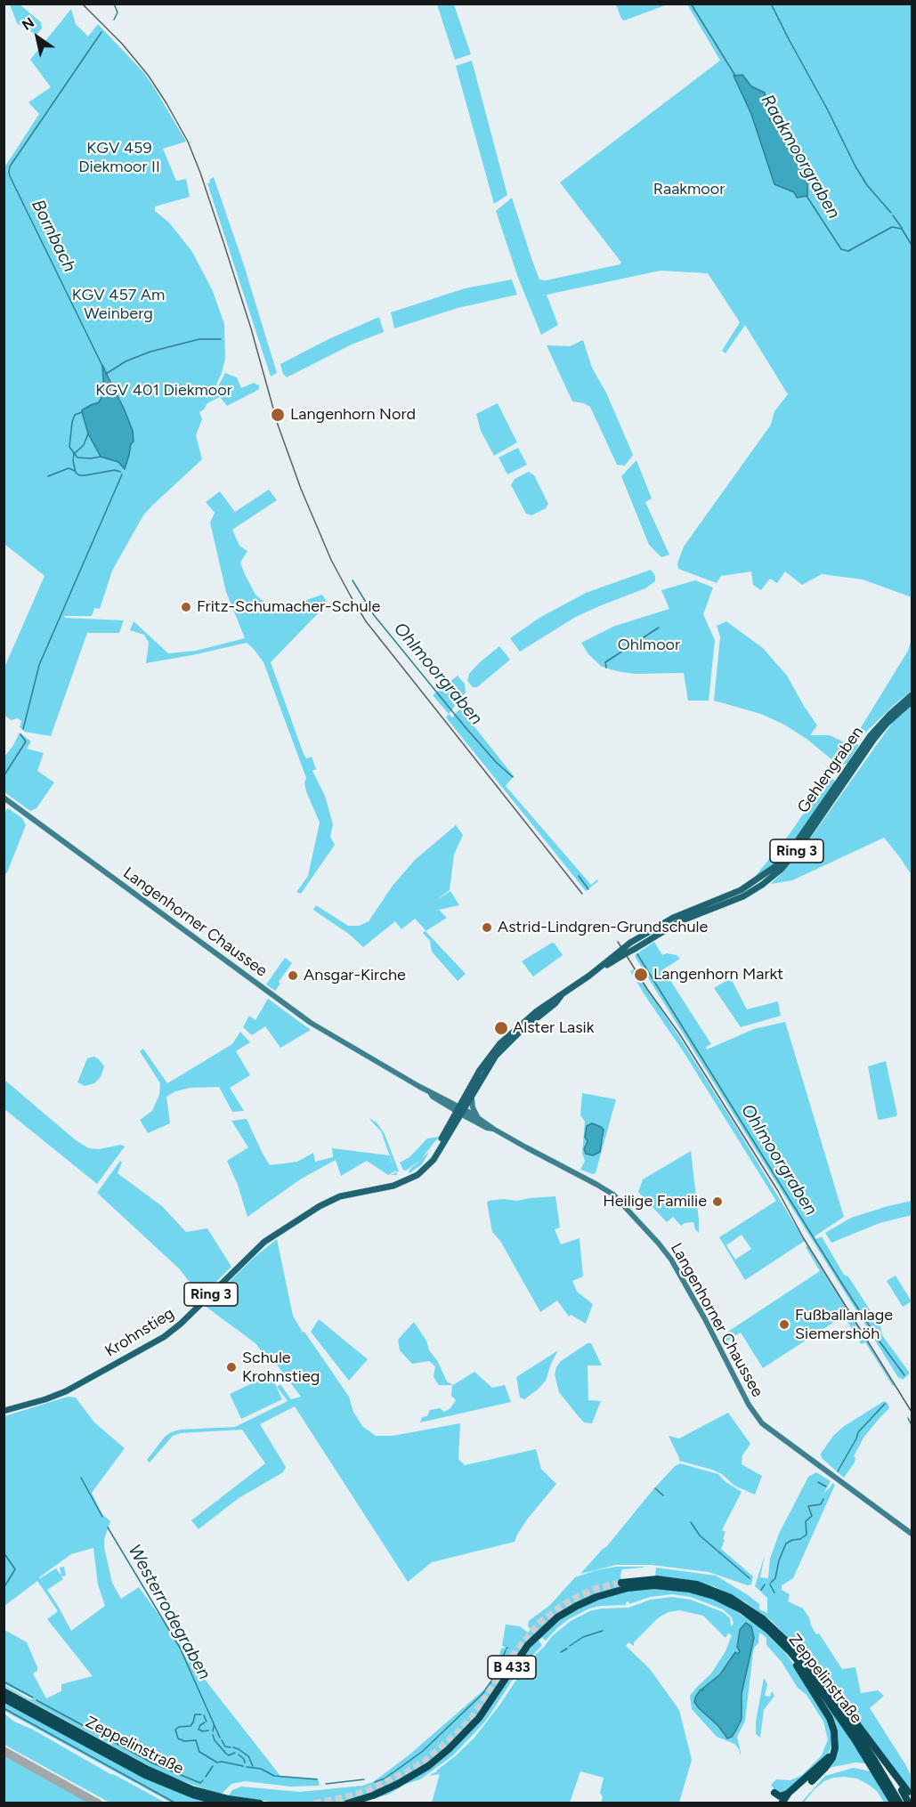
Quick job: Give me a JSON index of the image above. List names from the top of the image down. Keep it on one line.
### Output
{"streets":{"highway":["B 433","Zeppelinstraße"],"main road":["Gehlengraben","Ring 3","Langenhorner Chaussee","Krohnstieg"]},"crossings":[["Gehlengraben","Krohnstieg"],["Langenhorner Chaussee","Krohnstieg"]],"water":["Raakmoorgraben","Bornbach","Ohlmoorgraben","Westerrodegraben"],"parks":["KGV 459 Diekmoor II","Raakmoor","KGV 457 Am Weinberg","KGV 401 Diekmoor","Ohlmoor"],"places":["Langenhorn Nord","Fritz-Schumacher-Schule","Astrid-Lindgren-Grundschule","Langenhorn Markt","Ansgar-Kirche","Alster Lasik","Heilige Familie","Fußballanlage Siemershöh","Schule Krohnstieg"],"north":"top left"}
